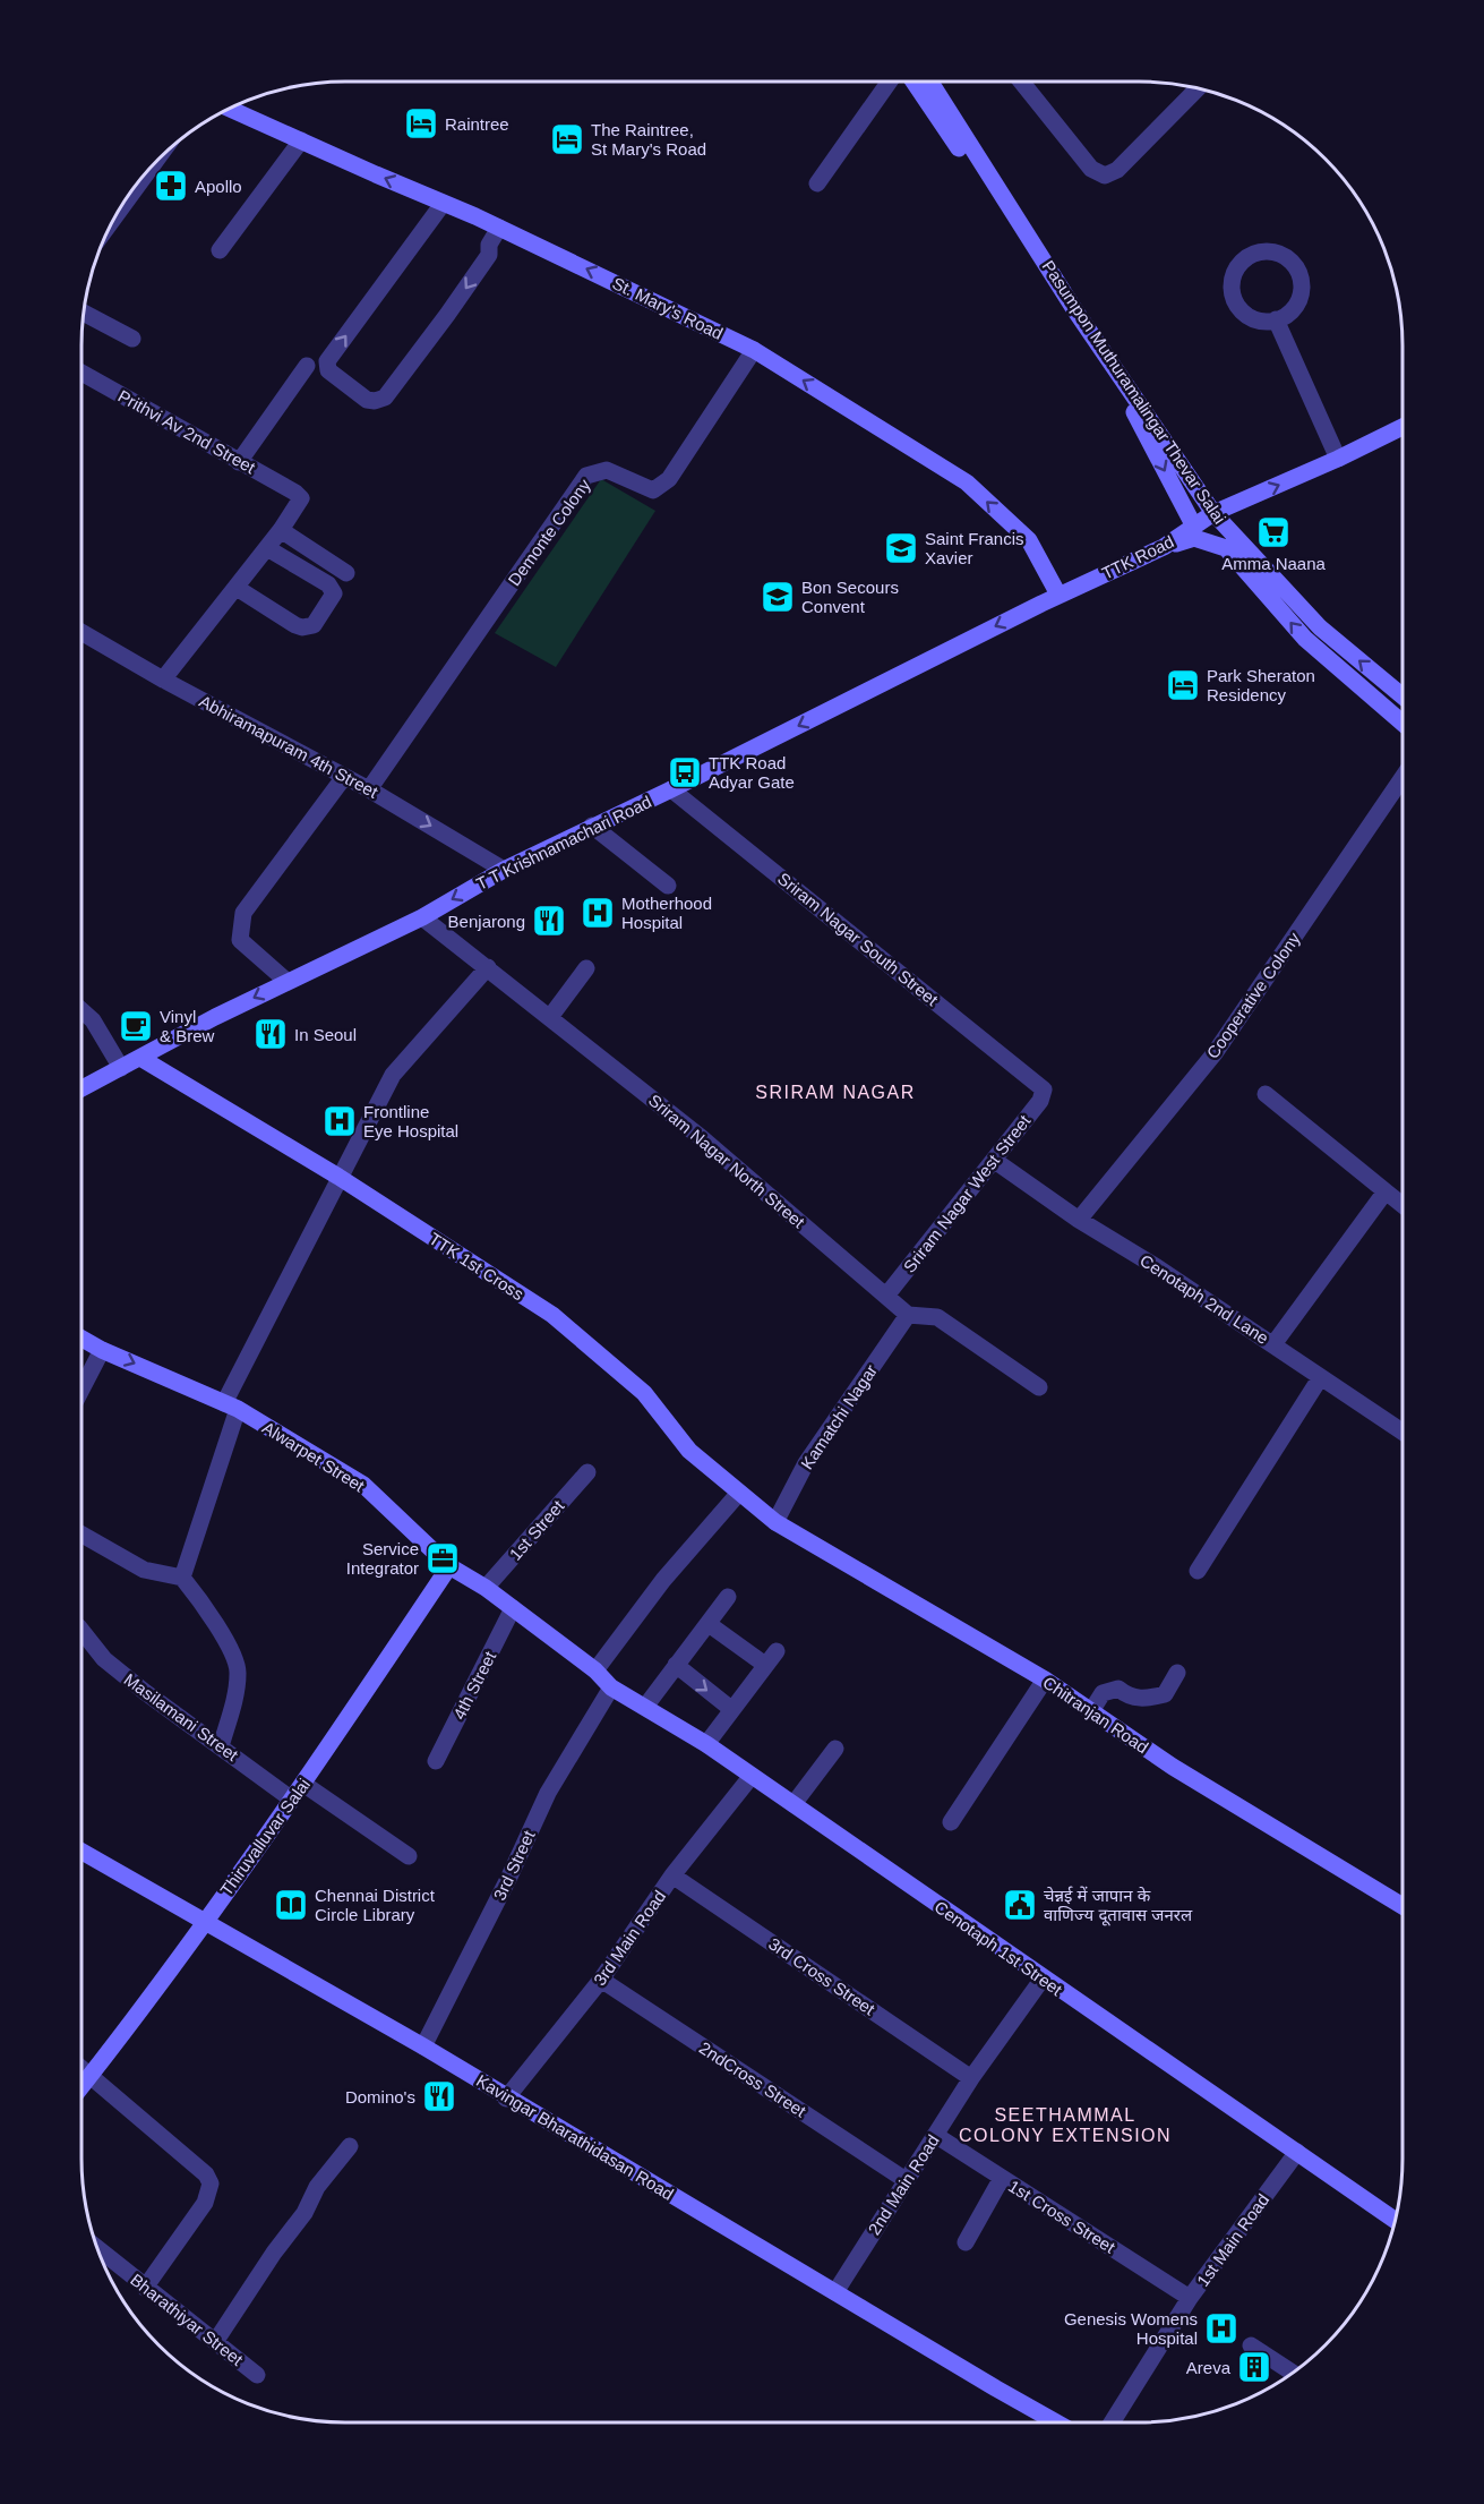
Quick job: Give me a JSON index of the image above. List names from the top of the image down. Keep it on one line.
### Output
{"streets":{"main road":["St. Mary's Road","Pasumpon Muthuramalingar Thevar Salai","TTK Road","T T Krishnamachari Road","TTK 1st Cross","Alwarpet Street","Chitranjan Road","Thiruvalluvar Salai","Cenotaph 1st Street","Kavingar Bharathidasan Road"],"street":["Prithvi Av 2nd Street","Demonte Colony","Abhiramapuram 4th Street","Sriram Nagar South Street","Cooperative Colony","Sriram Nagar North Street","Sriram Nagar West Street","Cenotaph 2nd Lane","Kamatchi Nagar","1st Street","4th Street","Masilamani Street","3rd Street","3rd Main Road","3rd Cross Street","2ndCross Street","2nd Main Road","1st Cross Street","1st Main Road","Bharathiyar Street"]},"crossings":[["St. Mary's Road","Demonte Colony"],["St. Mary's Road","TTK Road"],["St. Mary's Road","T T Krishnamachari Road"],["Pasumpon Muthuramalingar Thevar Salai","TTK Road"],["Demonte Colony","Abhiramapuram 4th Street"],["TTK Road","T T Krishnamachari Road"],["Abhiramapuram 4th Street","T T Krishnamachari Road"],["T T Krishnamachari Road","Sriram Nagar South Street"],["T T Krishnamachari Road","Sriram Nagar North Street"],["T T Krishnamachari Road","TTK 1st Cross"],["Sriram Nagar South Street","Sriram Nagar West Street"],["Cooperative Colony","Cenotaph 2nd Lane"],["Sriram Nagar North Street","Sriram Nagar West Street"],["Sriram Nagar North Street","Kamatchi Nagar"],["Sriram Nagar West Street","Cenotaph 2nd Lane"],["TTK 1st Cross","Kamatchi Nagar"],["TTK 1st Cross","Chitranjan Road"],["Kamatchi Nagar","Chitranjan Road"],["Alwarpet Street","1st Street"],["Alwarpet Street","4th Street"],["Alwarpet Street","Thiruvalluvar Salai"],["Alwarpet Street","Cenotaph 1st Street"],["Masilamani Street","Thiruvalluvar Salai"],["Thiruvalluvar Salai","Kavingar Bharathidasan Road"],["3rd Street","Cenotaph 1st Street"],["3rd Street","Kavingar Bharathidasan Road"],["3rd Main Road","Cenotaph 1st Street"],["3rd Main Road","3rd Cross Street"],["3rd Main Road","2ndCross Street"],["3rd Main Road","Kavingar Bharathidasan Road"],["Cenotaph 1st Street","2nd Main Road"],["Cenotaph 1st Street","1st Main Road"],["3rd Cross Street","2nd Main Road"],["2ndCross Street","2nd Main Road"],["Kavingar Bharathidasan Road","2nd Main Road"],["2nd Main Road","1st Cross Street"],["1st Cross Street","1st Main Road"]],"one_way":["St. Mary's Road","TTK Road","T T Krishnamachari Road"],"districts":["SRIRAM NAGAR","SEETHAMMAL COLONY EXTENSION"],"places":{"hotel":["Raintree","The Raintree, St Mary's Road","Park Sheraton Residency"],"pharmacy":["Apollo"],"supermarket":["Amma Naana"],"school or university":["Saint Francis Xavier","Bon Secours Convent"],"bus stop":["TTK Road Adyar Gate"],"hospital":["Motherhood Hospital","Frontline Eye Hospital","Genesis Womens Hospital"],"restaurant":["Benjarong","In Seoul","Domino's"],"cafe":["Vinyl & Brew"],"office":["Service Integrator"],"library":["Chennai District Circle Library"],"public building":["चेन्नई में जापान के वाणिज्य दूतावास जनरल"],"building":["Areva"]}}
